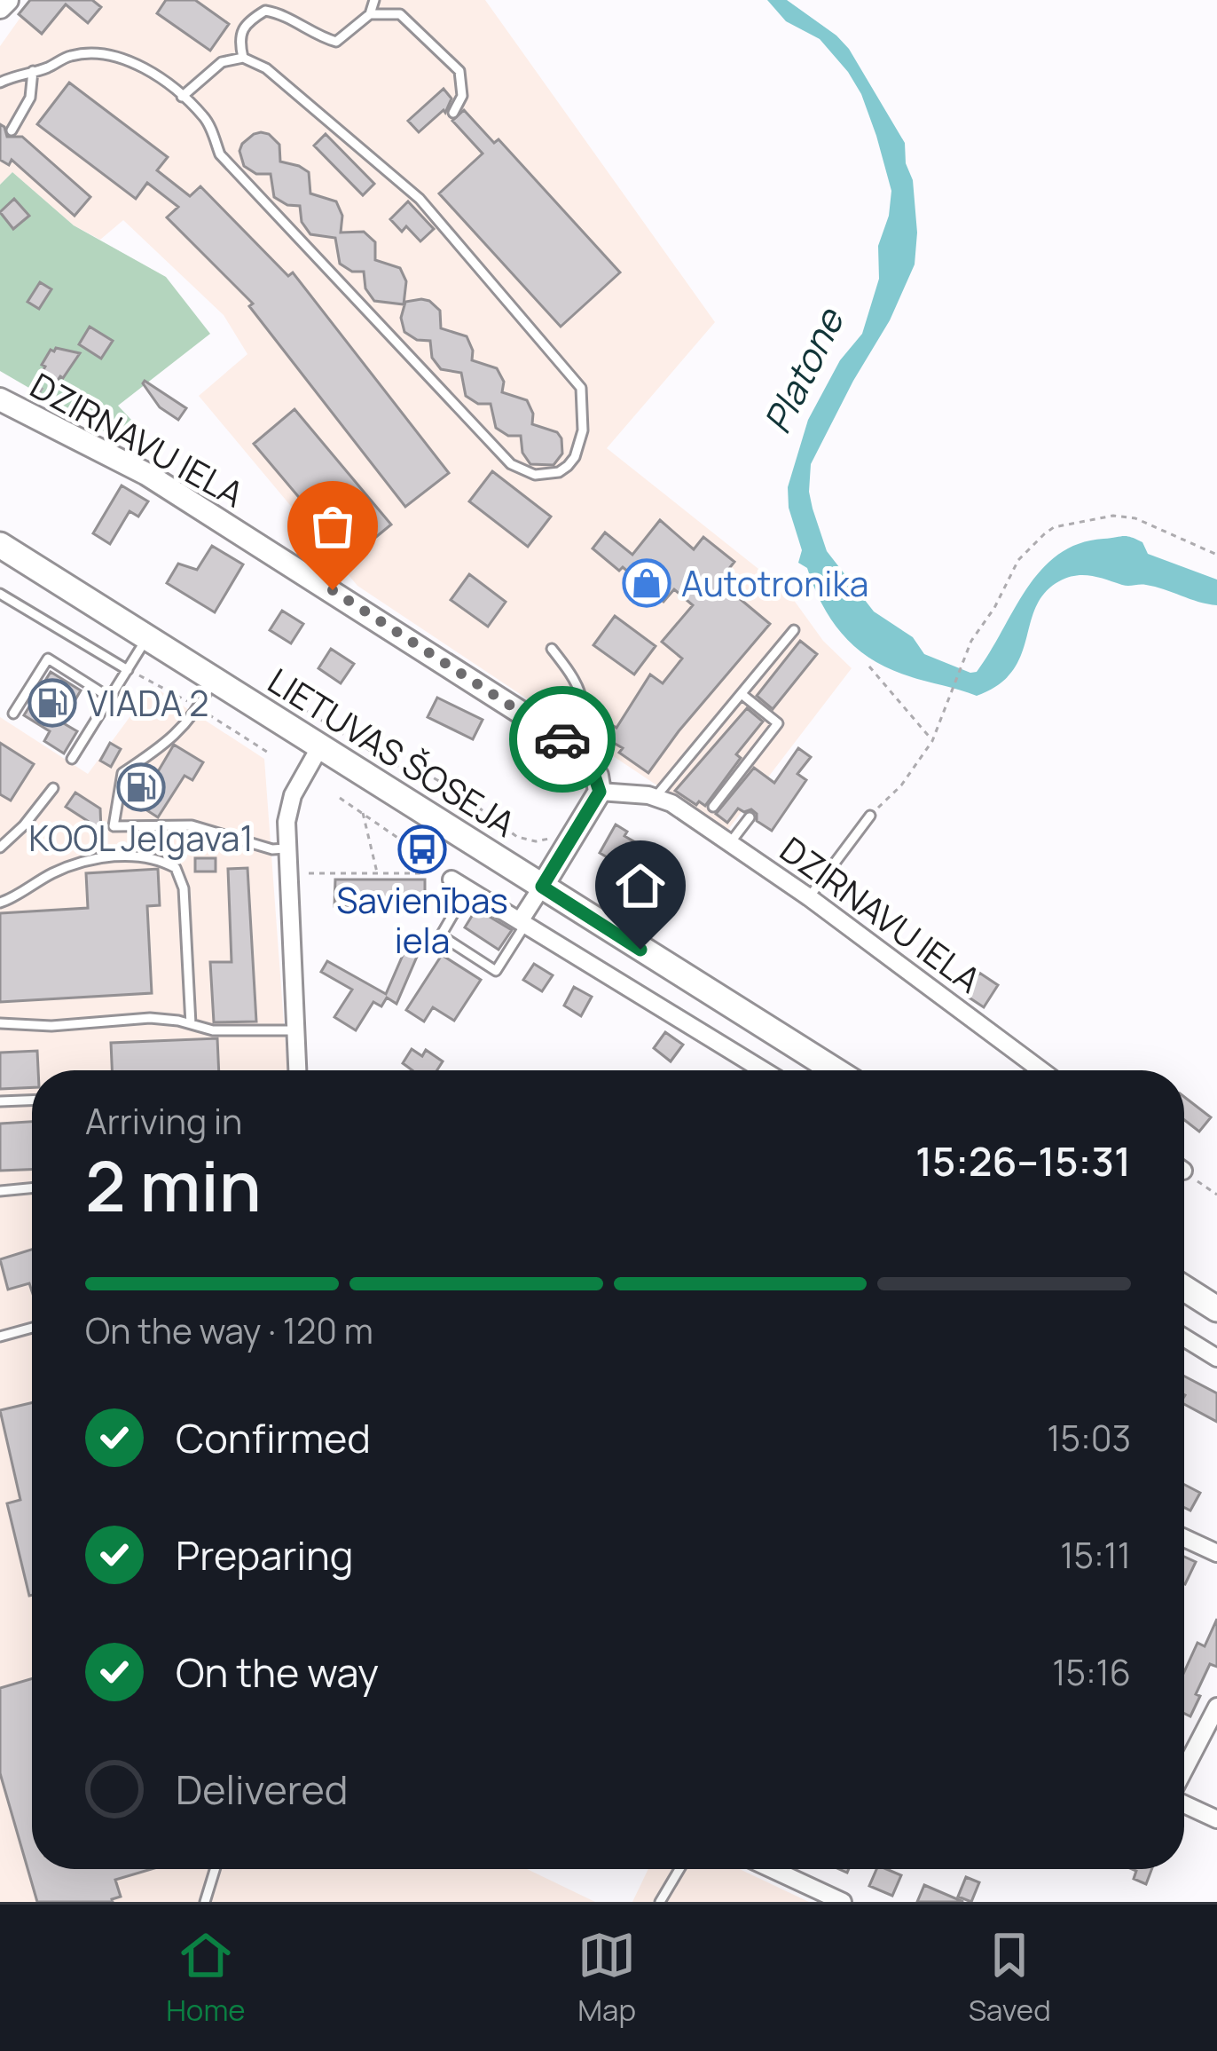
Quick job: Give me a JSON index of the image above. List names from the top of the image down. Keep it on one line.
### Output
{"streets":{"main road":["LIETUVAS ŠOSEJA"],"street":["DZIRNAVU IELA"]},"water":["Platone"],"places":{"shop":["Autotronika"],"fuel station":["VIADA 2","KOOL Jelgava1"],"bus stop":["Savienības iela"]},"page":{"heading":["2 min","Arriving in","15:26–15:31"],"bar":"On the way · 120 m","list":[["Confirmed","15:03"],["Preparing","15:11"],["On the way","15:16"],"Delivered"],"tabs":["Home","Map","Saved"]}}
